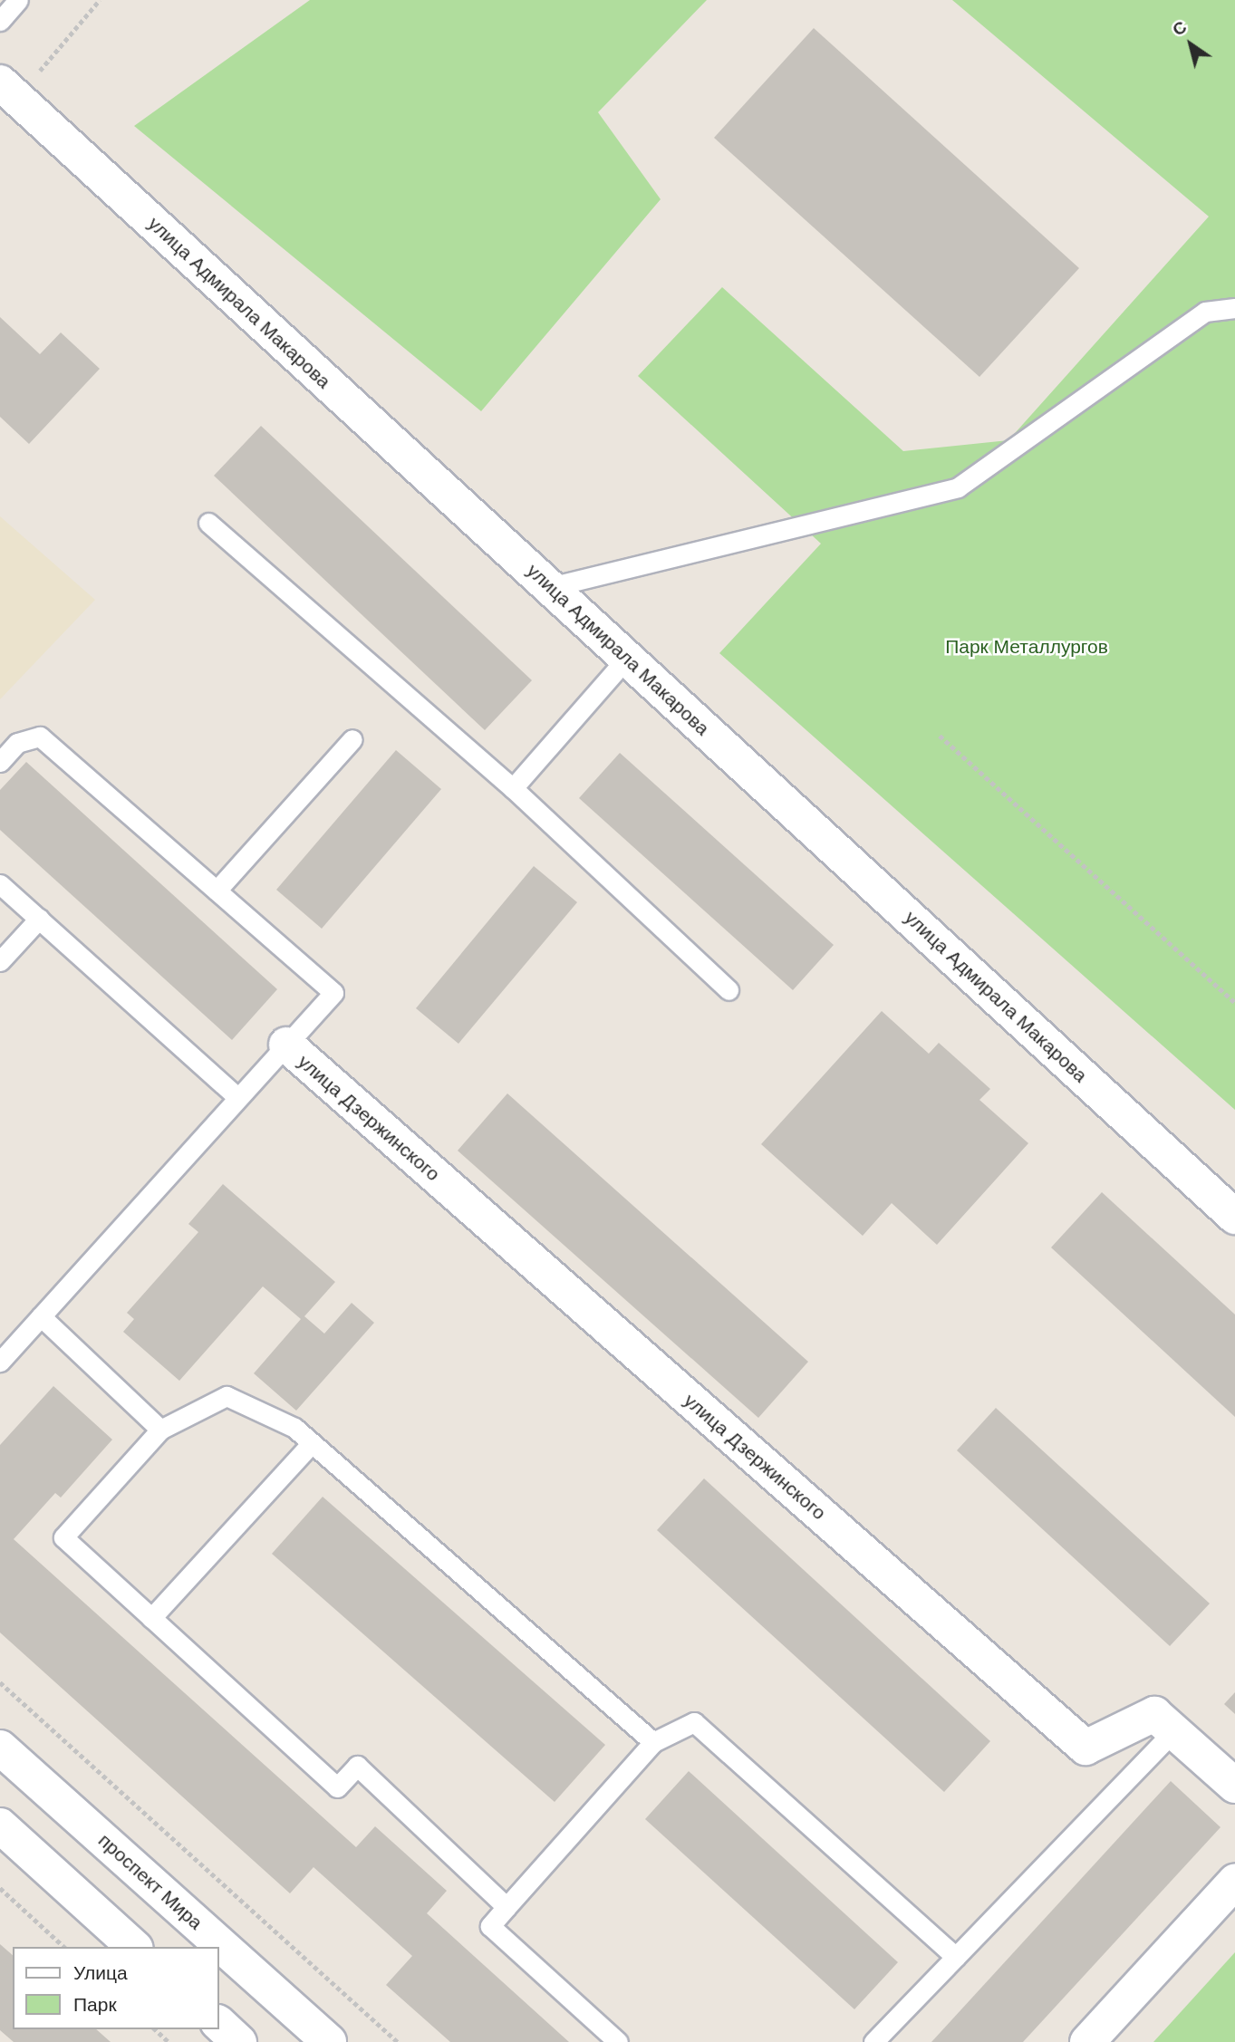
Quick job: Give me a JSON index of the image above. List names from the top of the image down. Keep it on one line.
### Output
{"streets":{"street":["улица Адмирала Макарова","улица Дзержинского","проспект Мира"]},"parks":["Парк Металлургов"],"legend":["Улица","Парк"],"north":"top left"}
